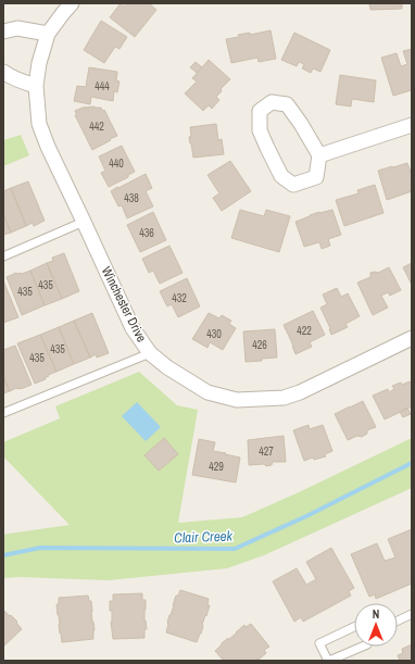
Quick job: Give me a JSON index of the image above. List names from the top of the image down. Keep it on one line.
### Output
{"streets":{"street":["Winchester Drive"]},"water":["Clair Creek"],"house_numbers":["444","442","440","438","436","435","435","432","422","430","426","435","435","427","429"],"north":"top"}
